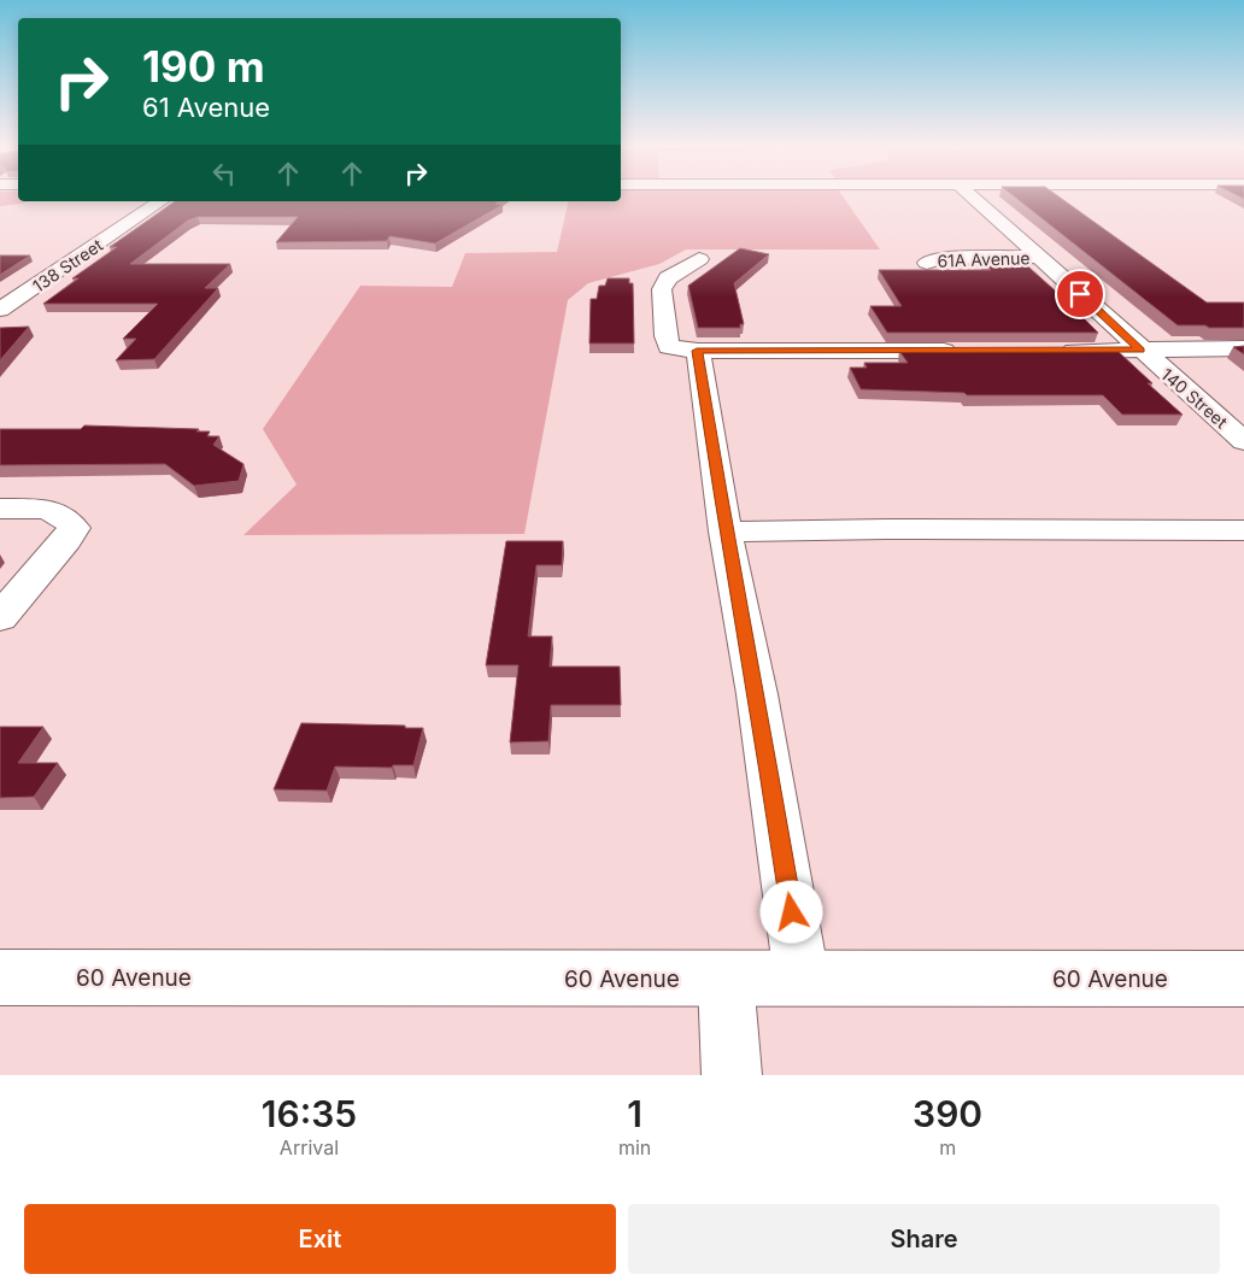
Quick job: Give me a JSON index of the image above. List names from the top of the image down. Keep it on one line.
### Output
{"streets":{"street":["61A Avenue","138 Street","140 Street","60 Avenue"]},"crossings":[["61A Avenue","140 Street"]],"page":{"turn":["190 m","61 Avenue"],"eta":["16:35","Arrival","1","min","390","m"],"buttons":["Exit","Share"]}}
